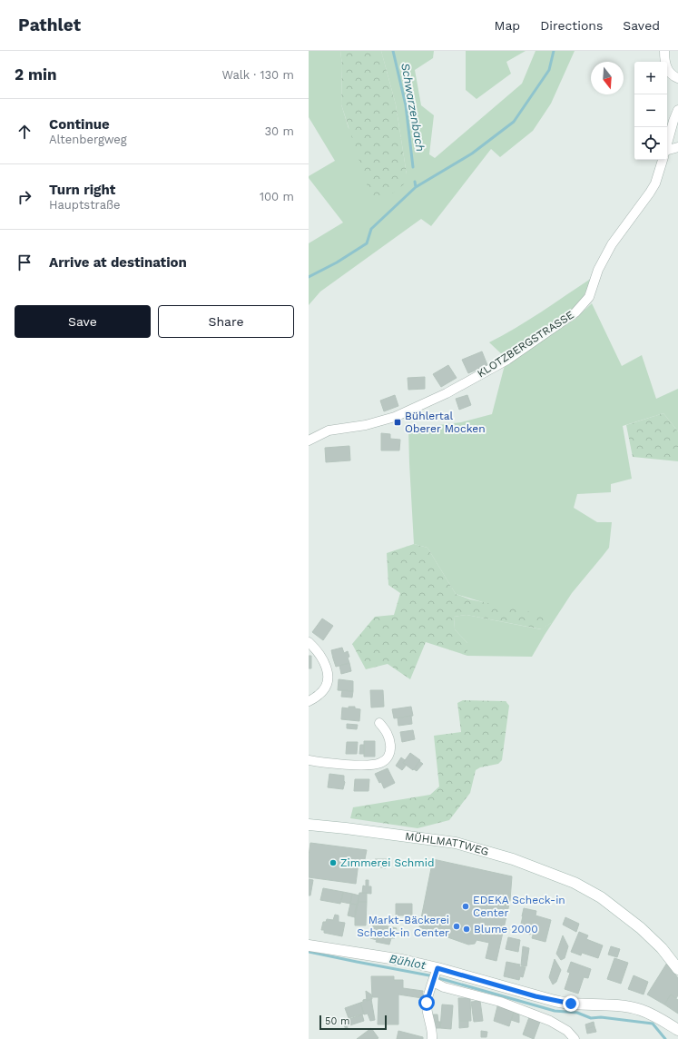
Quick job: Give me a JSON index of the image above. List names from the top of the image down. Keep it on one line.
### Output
{"streets":{"main road":["MÜHLMATTWEG"],"street":["KLOTZBERGSTRASSE"]},"water":["Schwarzenbach","Bühlot"],"places":{"transit":["Bühlertal Oberer Mocken"],"other":["Zimmerei Schmid","EDEKA Scheck-in Center","Markt-Bäckerei Scheck-in Center","Blume 2000"]},"scale_bar":"50 m","north":"bottom","page":{"header":"Pathlet","nav":["Map","Directions","Saved"],"heading":["2 min","Walk · 130 m"],"map_buttons":["+","−"],"list":[["Continue","Altenbergweg","30 m"],["Turn right","Hauptstraße","100 m"],"Arrive at destination"],"buttons":["Save","Share"],"scale":"50 m"}}
